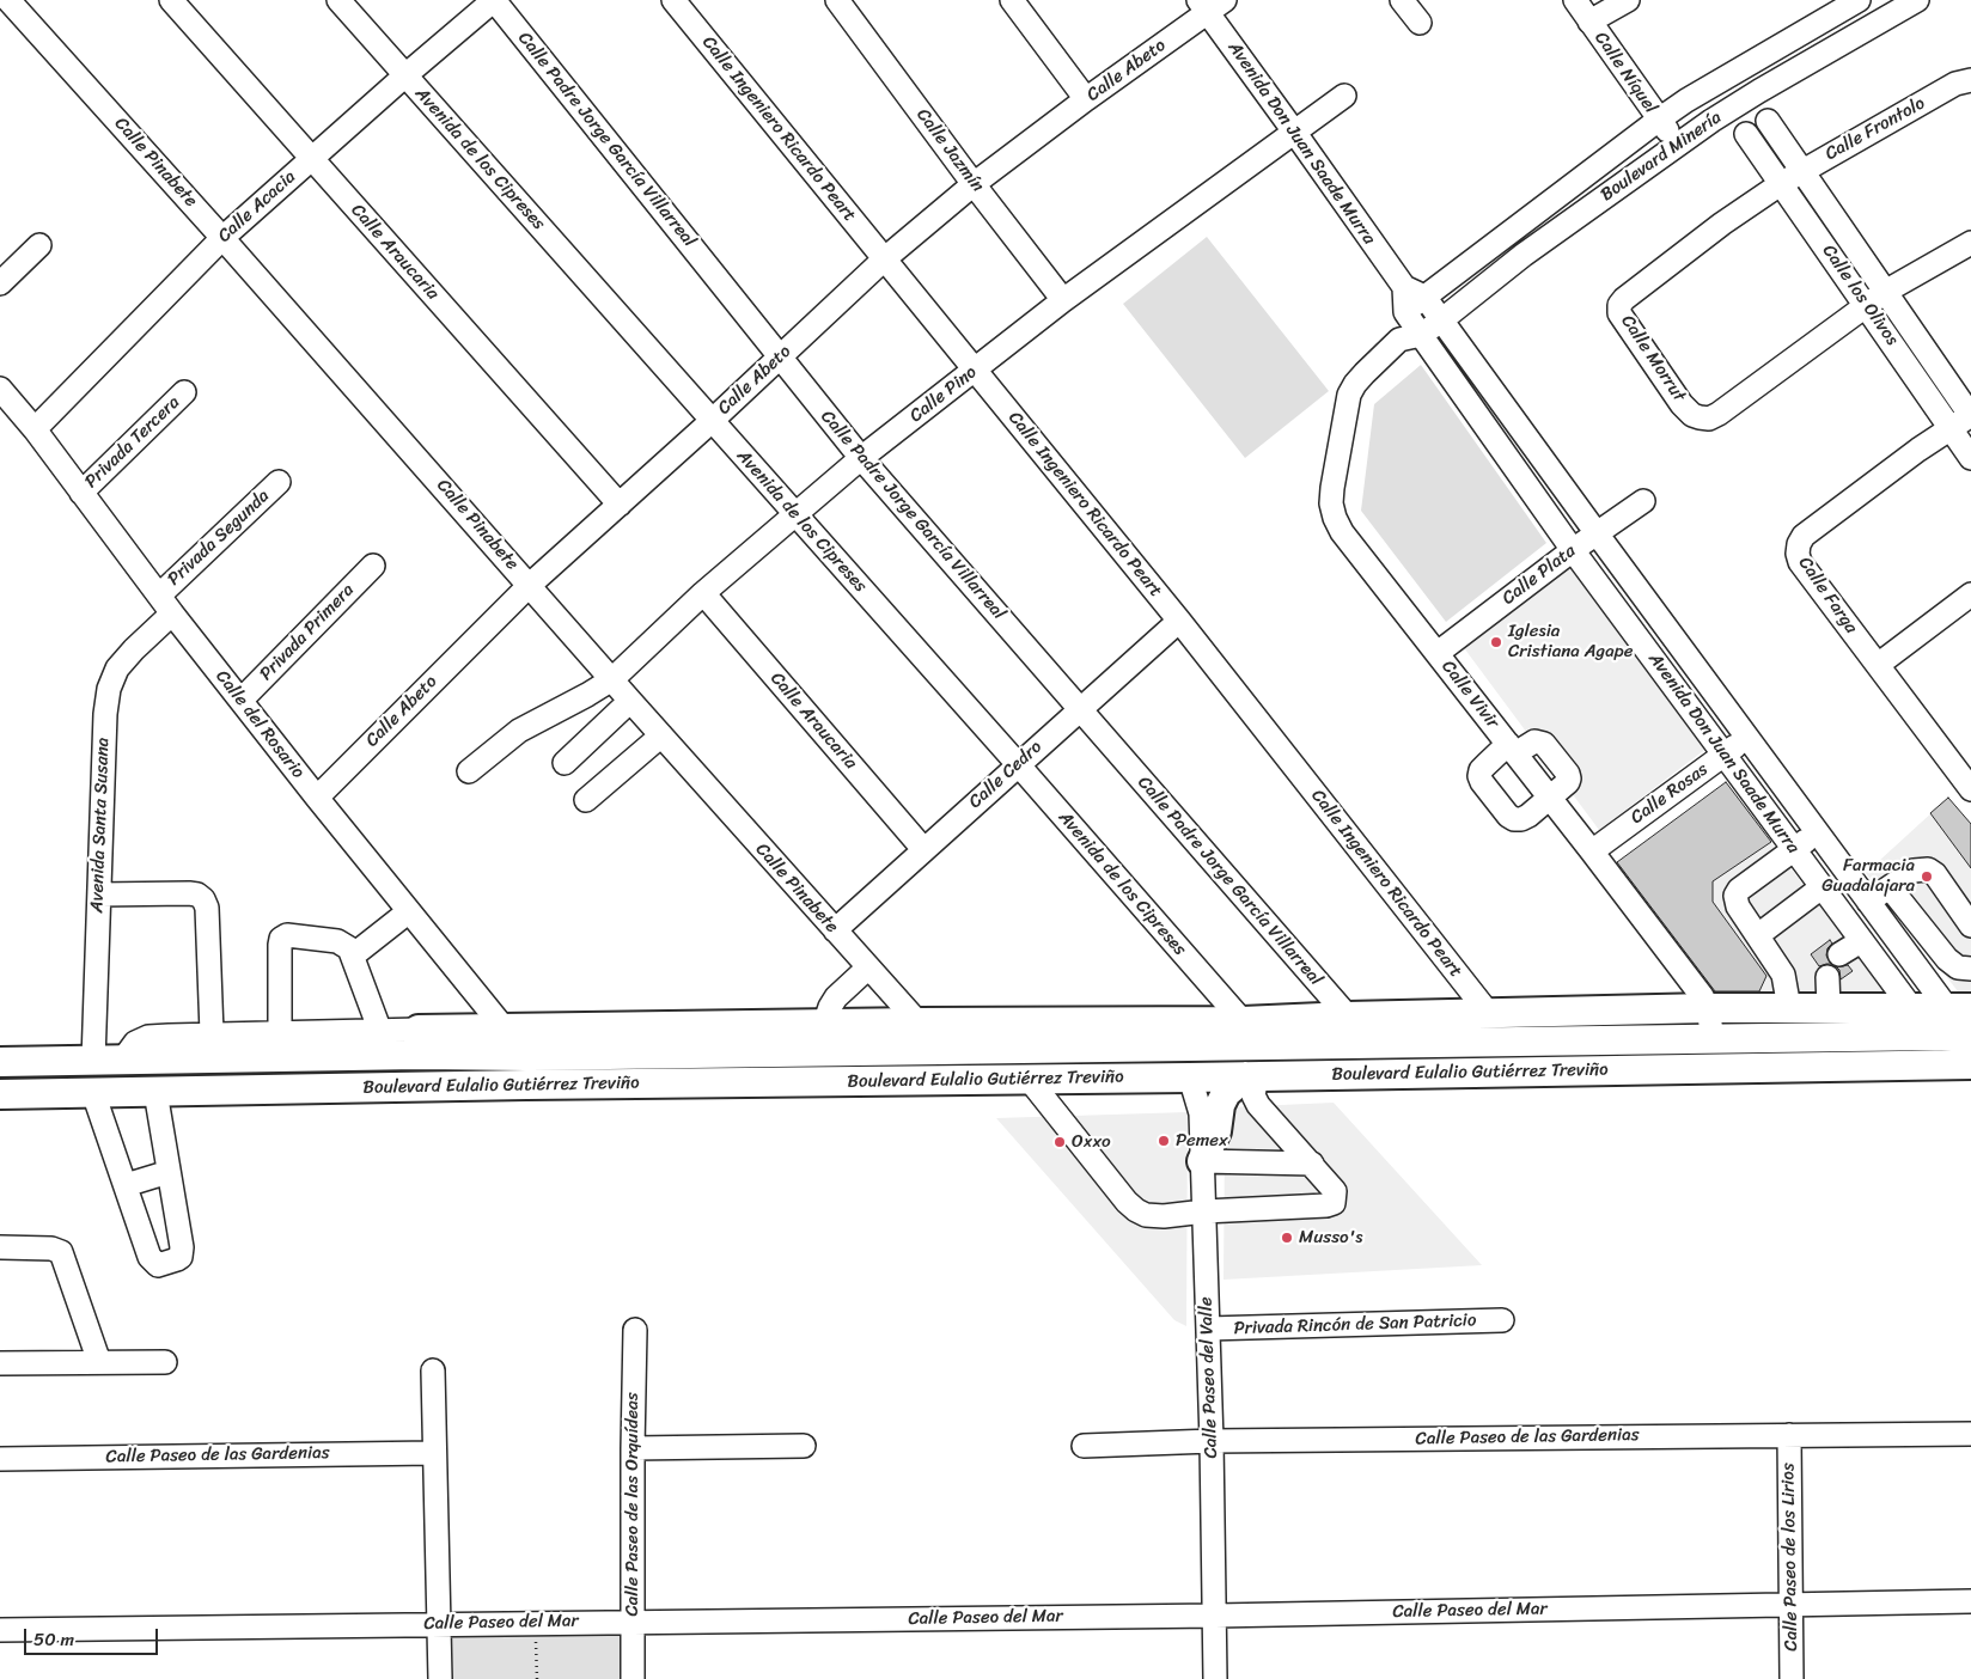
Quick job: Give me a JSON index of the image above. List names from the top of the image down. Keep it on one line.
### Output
{"streets":{"main road":["Boulevard Eulalio Gutiérrez Treviño"],"street":["Calle Abeto","Calle Níquel","Calle Ingeniero Ricardo Peart","Calle Frontolo","Calle Padre Jorge García Villarreal","Avenida Don Juan Saade Murra","Calle Jazmín","Boulevard Minería","Avenida de los Cipreses","Calle Pinabete","Calle Acacia","Calle Araucaria","Calle los Olivos","Calle Morrut","Calle Pino","Privada Tercera","Privada Segunda","Calle Plata","Calle Farga","Privada Primera","Calle Vivir","Calle del Rosario","Calle Cedro","Calle Rosas","Avenida Santa Susana","Privada Rincón de San Patricio","Calle Paseo del Valle","Calle Paseo de las Gardenias","Calle Paseo de las Orquídeas","Calle Paseo de los Lirios","Calle Paseo del Mar"]},"crossings":[["Calle Abeto","Calle Ingeniero Ricardo Peart"],["Calle Abeto","Calle Padre Jorge García Villarreal"],["Calle Abeto","Avenida Don Juan Saade Murra"],["Calle Abeto","Calle Jazmín"],["Calle Abeto","Avenida de los Cipreses"],["Calle Abeto","Calle Pinabete"],["Calle Abeto","Calle Araucaria"],["Calle Abeto","Calle del Rosario"],["Calle Níquel","Boulevard Minería"],["Calle Ingeniero Ricardo Peart","Calle Pino"],["Calle Ingeniero Ricardo Peart","Calle Cedro"],["Calle Ingeniero Ricardo Peart","Boulevard Eulalio Gutiérrez Treviño"],["Calle Frontolo","Calle los Olivos"],["Calle Frontolo","Calle Morrut"],["Calle Padre Jorge García Villarreal","Calle Acacia"],["Calle Padre Jorge García Villarreal","Calle Pino"],["Calle Padre Jorge García Villarreal","Calle Cedro"],["Calle Padre Jorge García Villarreal","Boulevard Eulalio Gutiérrez Treviño"],["Avenida Don Juan Saade Murra","Boulevard Minería"],["Avenida Don Juan Saade Murra","Calle Pino"],["Avenida Don Juan Saade Murra","Calle Plata"],["Avenida Don Juan Saade Murra","Calle Vivir"],["Avenida Don Juan Saade Murra","Calle Rosas"],["Avenida Don Juan Saade Murra","Boulevard Eulalio Gutiérrez Treviño"],["Calle Jazmín","Calle Pino"],["Boulevard Minería","Calle Vivir"],["Avenida de los Cipreses","Calle Acacia"],["Avenida de los Cipreses","Calle Pino"],["Avenida de los Cipreses","Calle Cedro"],["Avenida de los Cipreses","Boulevard Eulalio Gutiérrez Treviño"],["Calle Pinabete","Calle Acacia"],["Calle Pinabete","Calle Pino"],["Calle Pinabete","Calle Cedro"],["Calle Pinabete","Boulevard Eulalio Gutiérrez Treviño"],["Calle Acacia","Calle Araucaria"],["Calle Acacia","Calle del Rosario"],["Calle Araucaria","Calle Pino"],["Calle Araucaria","Calle Cedro"],["Calle los Olivos","Calle Morrut"],["Calle los Olivos","Calle Farga"],["Privada Tercera","Calle del Rosario"],["Privada Segunda","Calle del Rosario"],["Privada Segunda","Avenida Santa Susana"],["Calle Plata","Calle Vivir"],["Privada Primera","Calle del Rosario"],["Calle Vivir","Calle Rosas"],["Calle Vivir","Boulevard Eulalio Gutiérrez Treviño"],["Calle del Rosario","Avenida Santa Susana"],["Calle del Rosario","Boulevard Eulalio Gutiérrez Treviño"],["Avenida Santa Susana","Boulevard Eulalio Gutiérrez Treviño"],["Boulevard Eulalio Gutiérrez Treviño","Calle Paseo del Valle"],["Privada Rincón de San Patricio","Calle Paseo del Valle"],["Calle Paseo del Valle","Calle Paseo de las Gardenias"],["Calle Paseo del Valle","Calle Paseo del Mar"],["Calle Paseo de las Gardenias","Calle Paseo de los Lirios"],["Calle Paseo de las Orquídeas","Calle Paseo del Mar"],["Calle Paseo de los Lirios","Calle Paseo del Mar"]],"places":["Iglesia Cristiana Agape","Farmacia Guadalajara","Pemex","Oxxo","Musso's"],"scale_bar":"50 m"}
